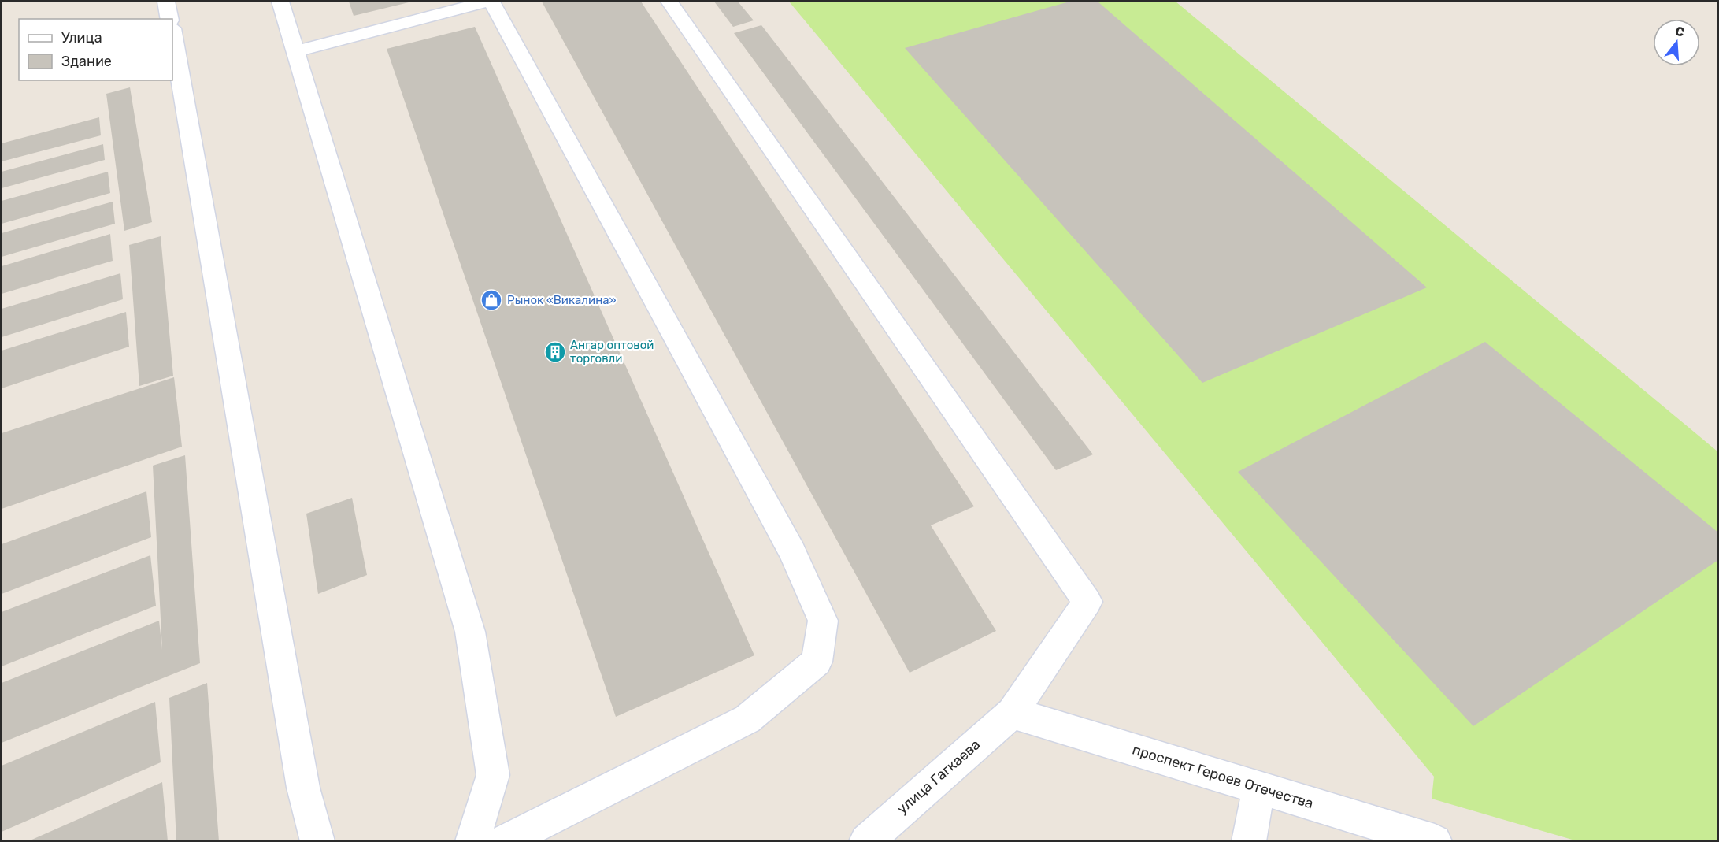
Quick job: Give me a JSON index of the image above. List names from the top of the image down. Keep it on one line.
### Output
{"streets":{"street":["улица Гагкаева","проспект Героев Отечества"]},"crossings":[["улица Гагкаева","проспект Героев Отечества"]],"places":{"shop":["Рынок «Викалина»"],"building":["Ангар оптовой торговли"]},"legend":["Улица","Здание"],"north":"top"}
